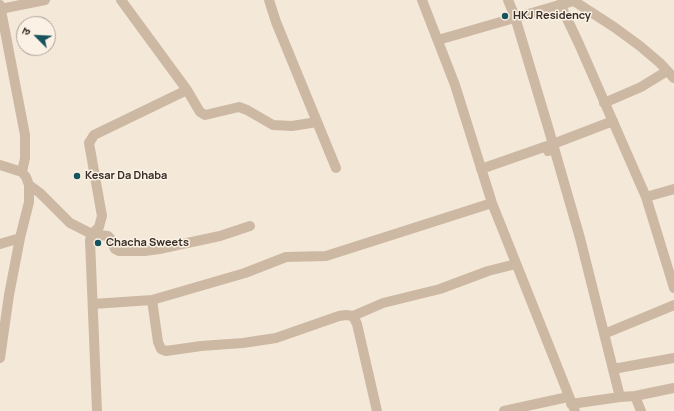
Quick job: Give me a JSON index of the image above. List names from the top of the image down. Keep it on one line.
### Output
{"places":["HKJ Residency","Kesar Da Dhaba","Chacha Sweets"],"north":"top left"}
